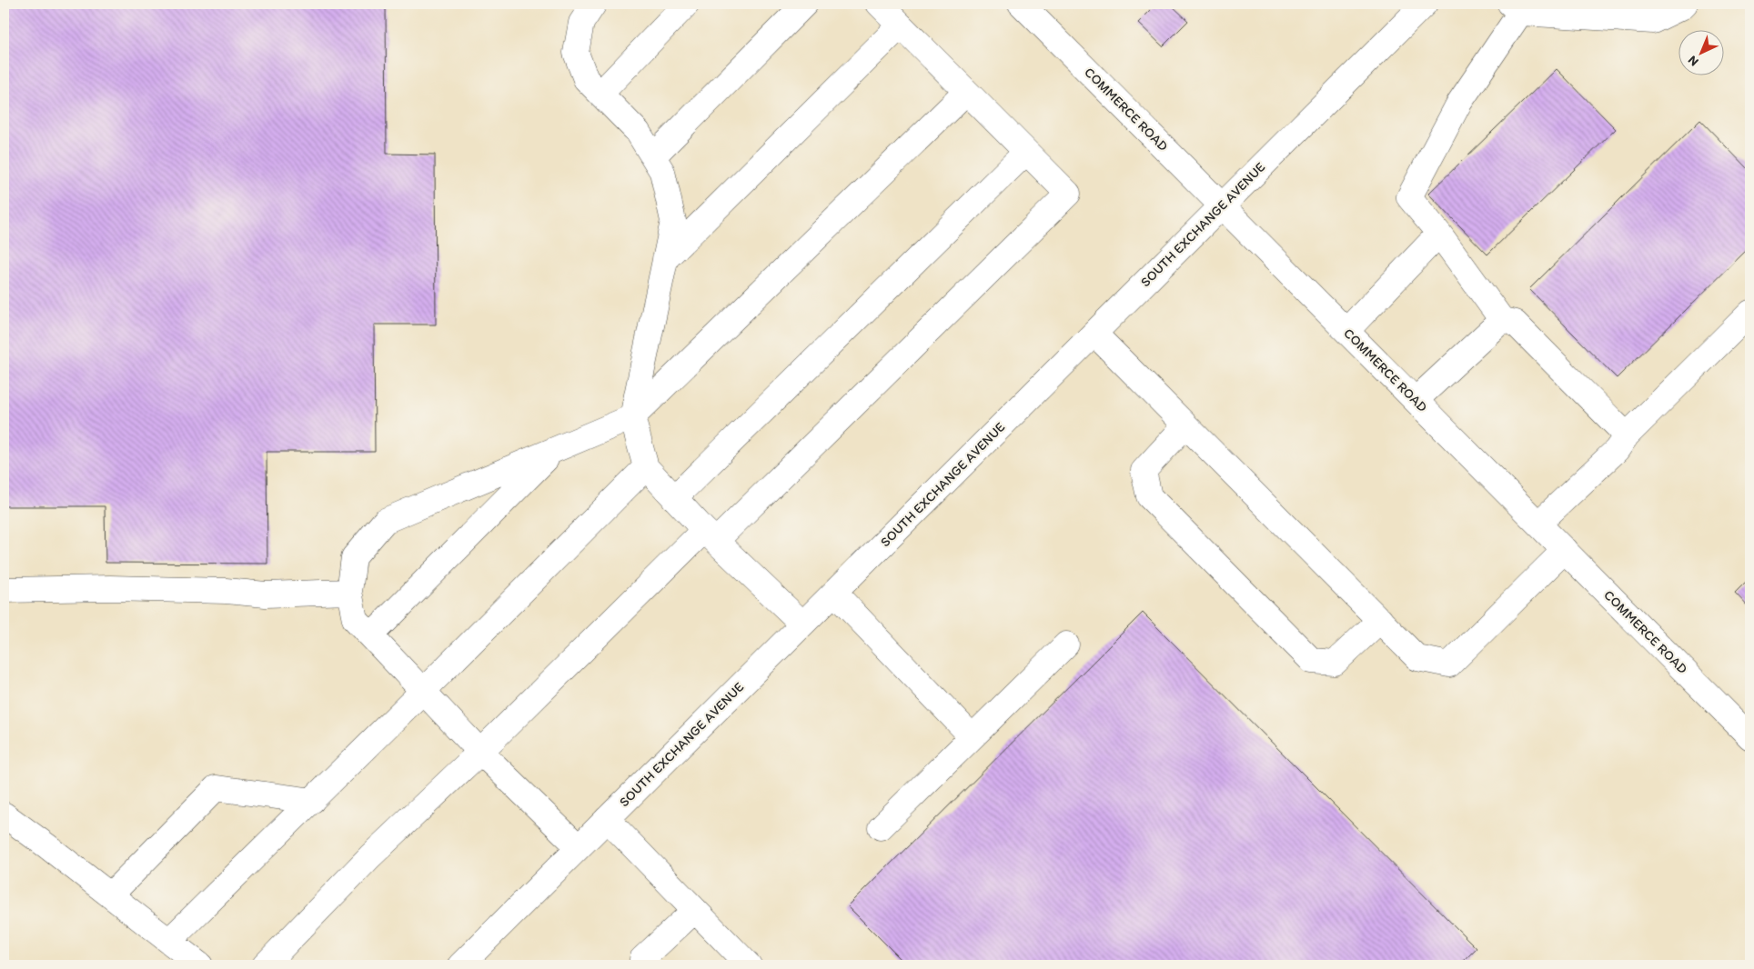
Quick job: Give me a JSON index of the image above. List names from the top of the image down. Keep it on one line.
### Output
{"streets":{"street":["COMMERCE ROAD","SOUTH EXCHANGE AVENUE"]},"crossings":[["COMMERCE ROAD","SOUTH EXCHANGE AVENUE"]],"north":"bottom left"}
